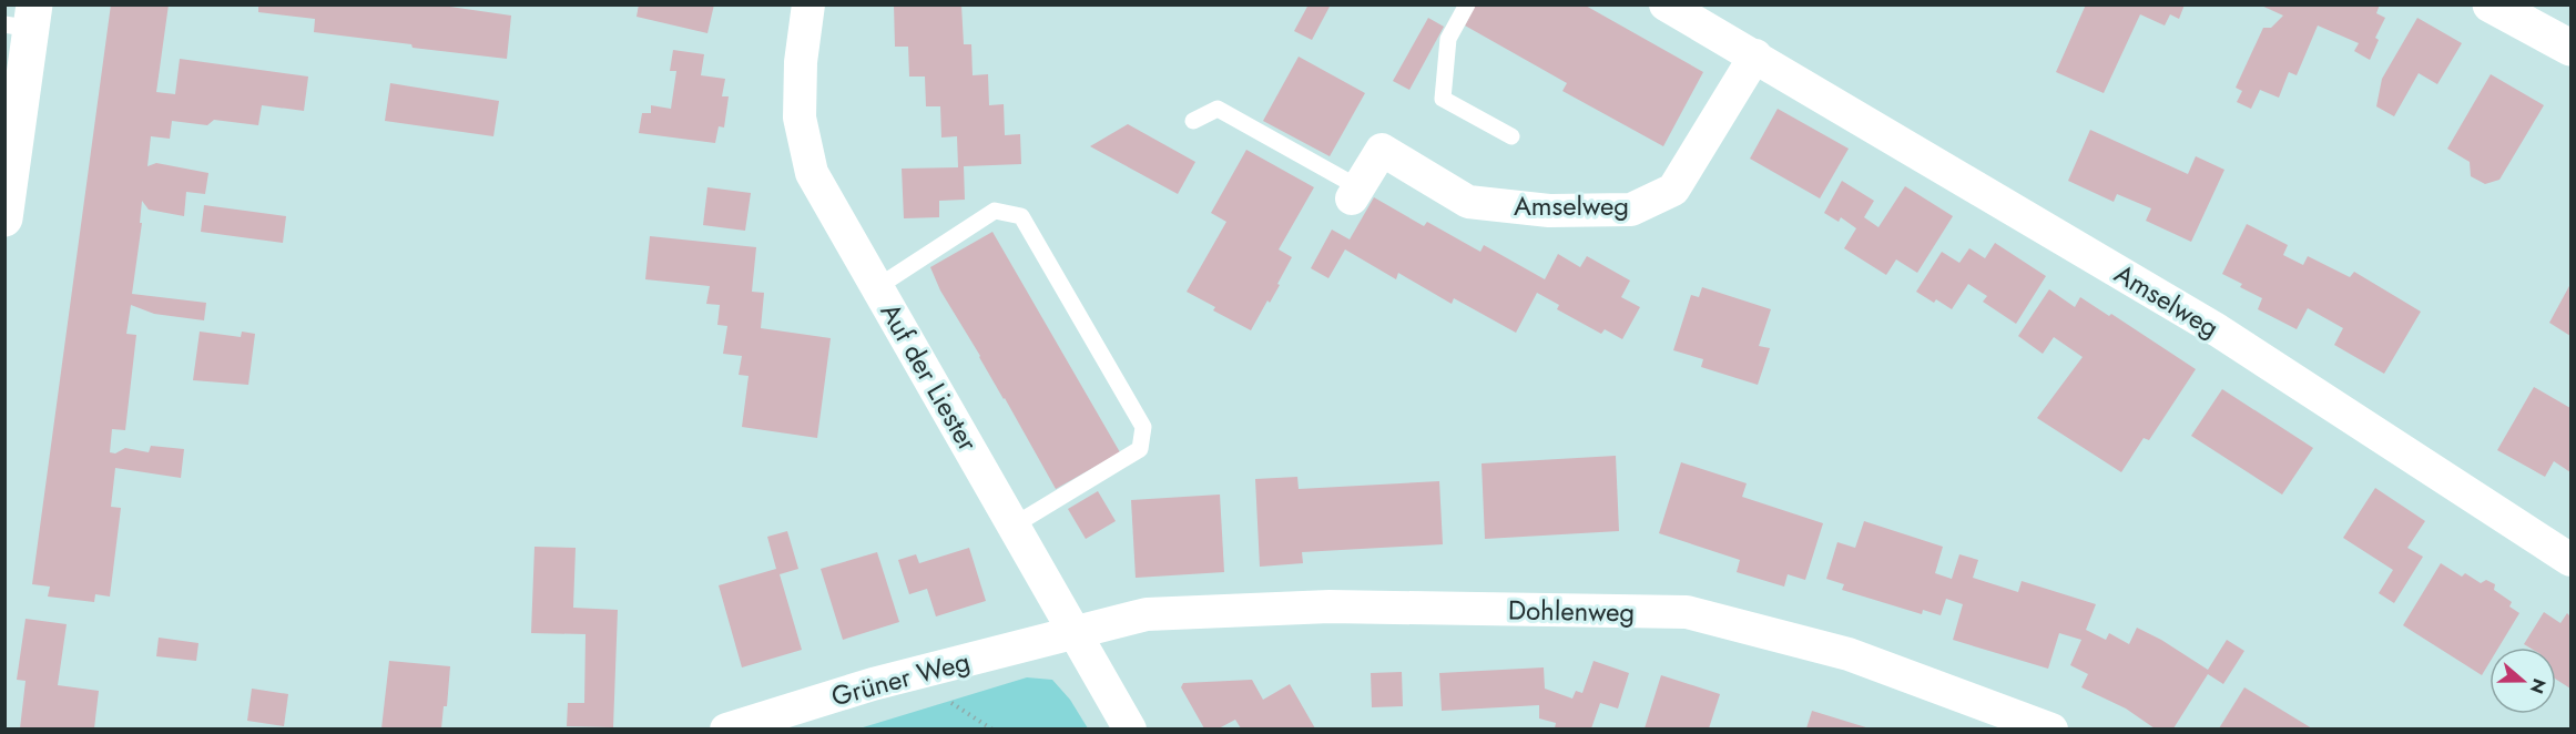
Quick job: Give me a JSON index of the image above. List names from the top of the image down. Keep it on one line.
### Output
{"streets":{"street":["Amselweg","Auf der Liester","Dohlenweg","Grüner Weg"]},"crossings":[["Auf der Liester","Dohlenweg"],["Auf der Liester","Grüner Weg"],["Dohlenweg","Grüner Weg"]],"north":"right"}
